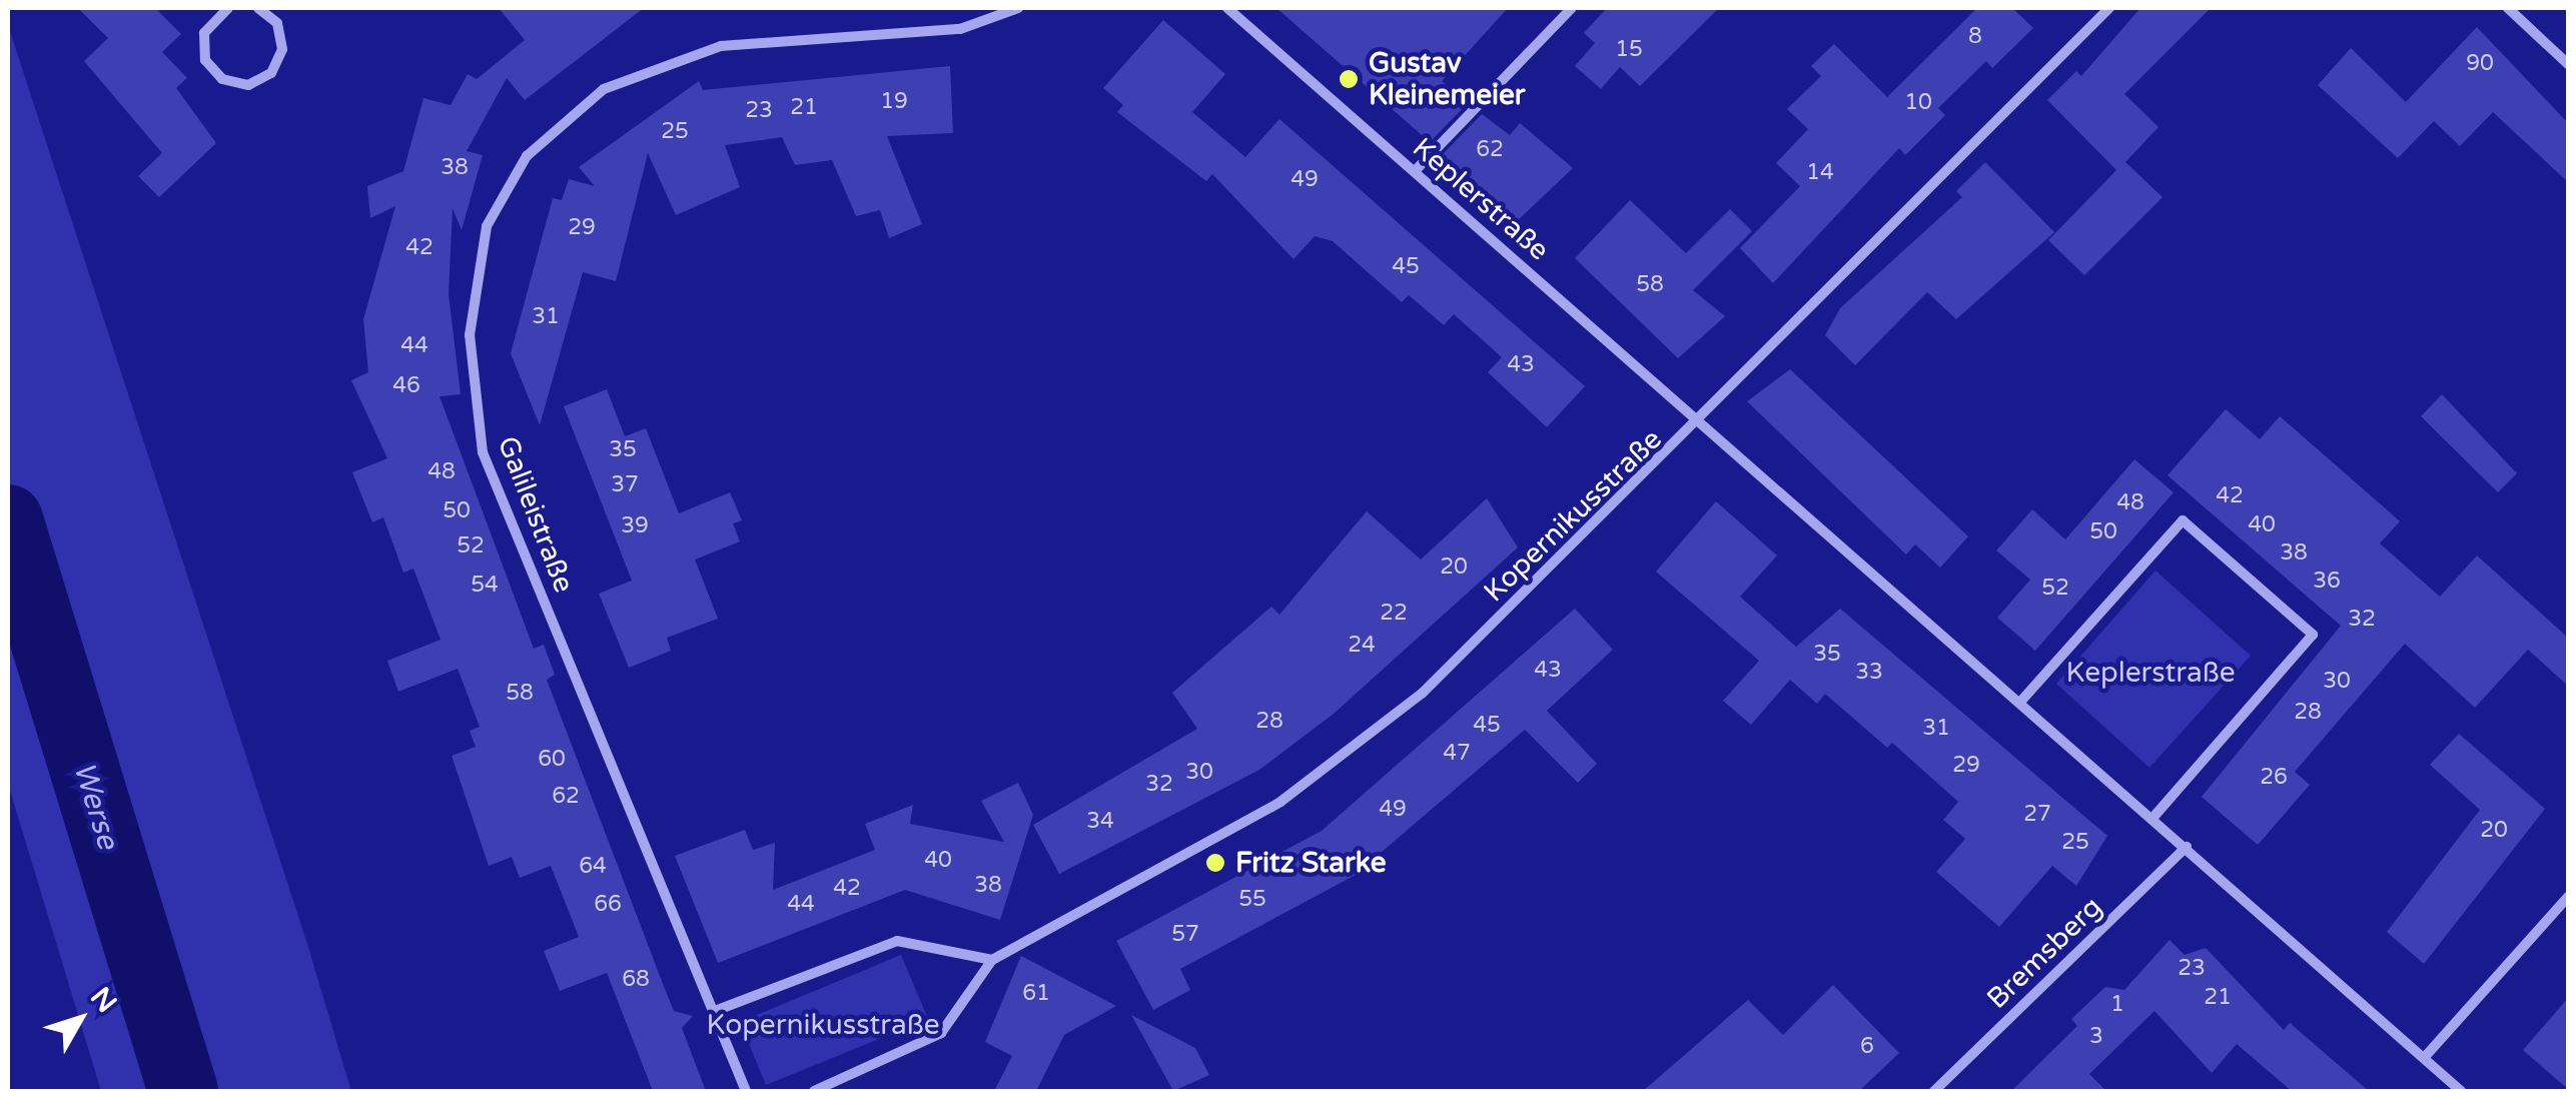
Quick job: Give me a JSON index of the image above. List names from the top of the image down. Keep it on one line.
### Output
{"streets":{"street":["Keplerstraße","Galileistraße","Kopernikusstraße","Bremsberg"]},"crossings":[["Keplerstraße","Kopernikusstraße"],["Keplerstraße","Bremsberg"]],"water":["Werse"],"parks":["Keplerstraße","Kopernikusstraße"],"places":["Gustav Kleinemeier","Fritz Starke"],"house_numbers":["8","15","90","19","10","21","23","25","62","38","14","49","29","42","45","58","31","44","43","46","35","48","37","42","48","50","40","39","50","52","38","20","36","54","52","22","32","24","35","43","33","30","58","28","28","45","31","47","60","29","30","26","32","62","49","27","34","20","25","40","64","38","42","55","66","44","57","23","68","61","21","1","3","6"],"north":"top right"}
